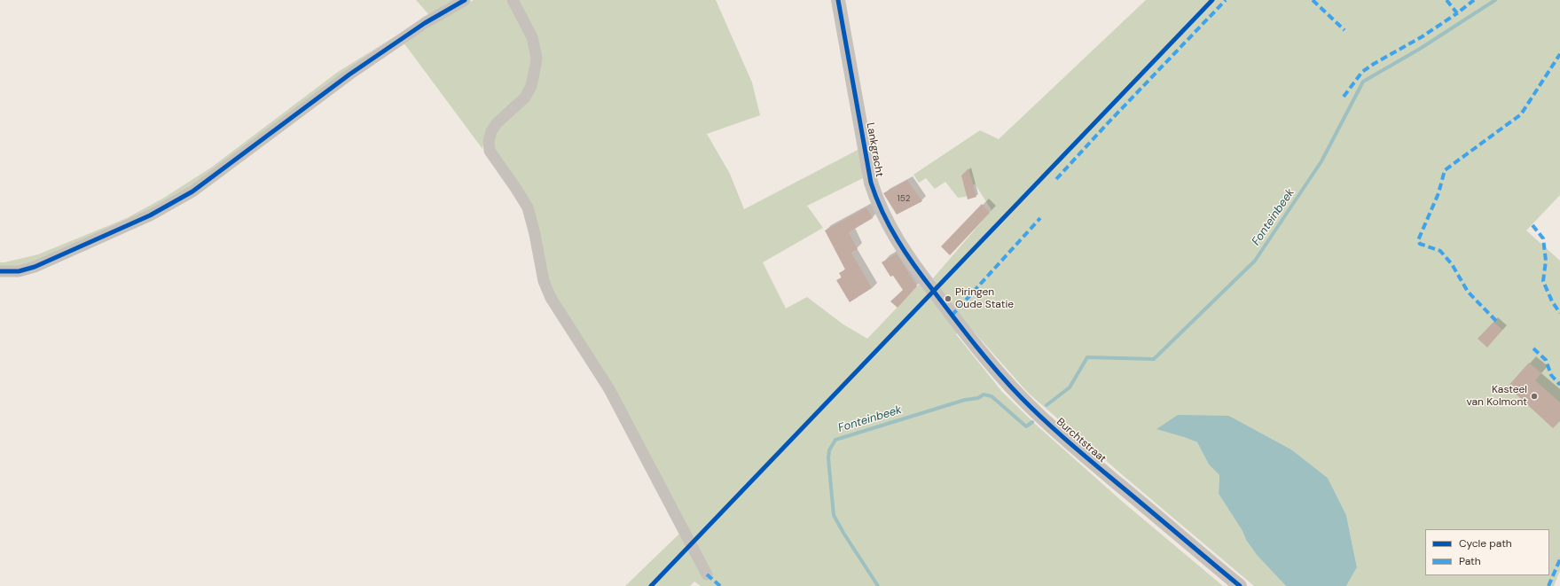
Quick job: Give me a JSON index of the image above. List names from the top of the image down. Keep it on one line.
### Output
{"streets":{"street":["Lankgracht","Burchtstraat"]},"crossings":[["Lankgracht","Burchtstraat"]],"water":["Fonteinbeek"],"places":["Piringen Oude Statie","Kasteel van Kolmont"],"house_numbers":["152"],"legend":["Cycle path","Path"]}
